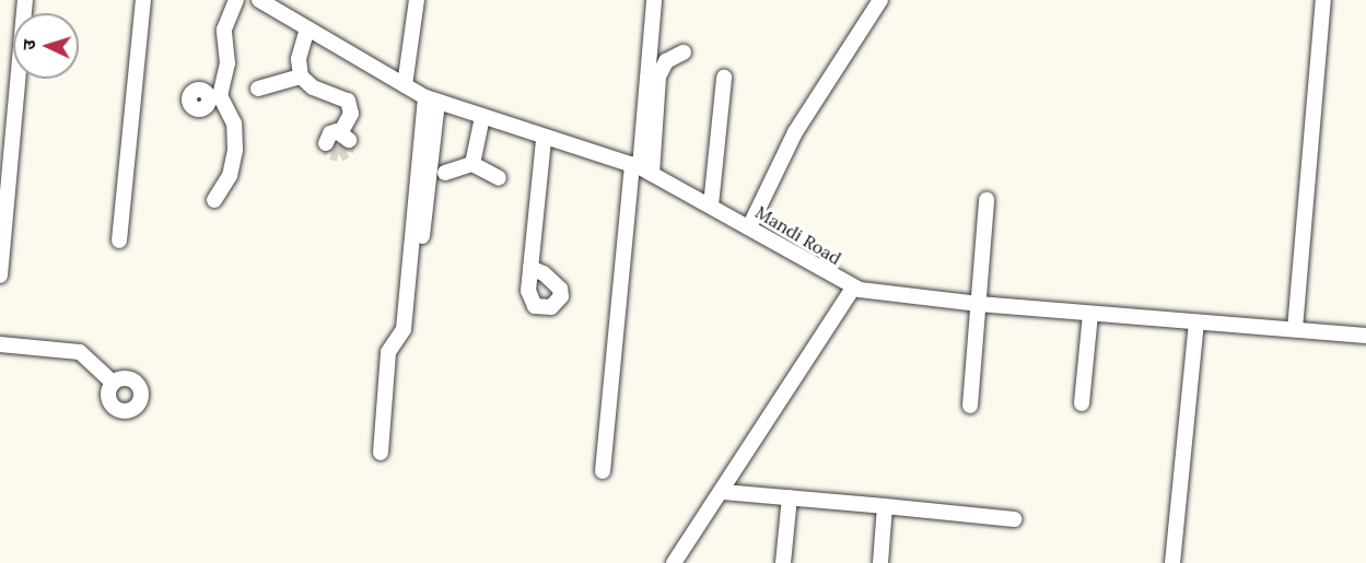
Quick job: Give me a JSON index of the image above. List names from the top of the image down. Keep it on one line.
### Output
{"streets":{"street":["Mandi Road"]},"north":"left"}
